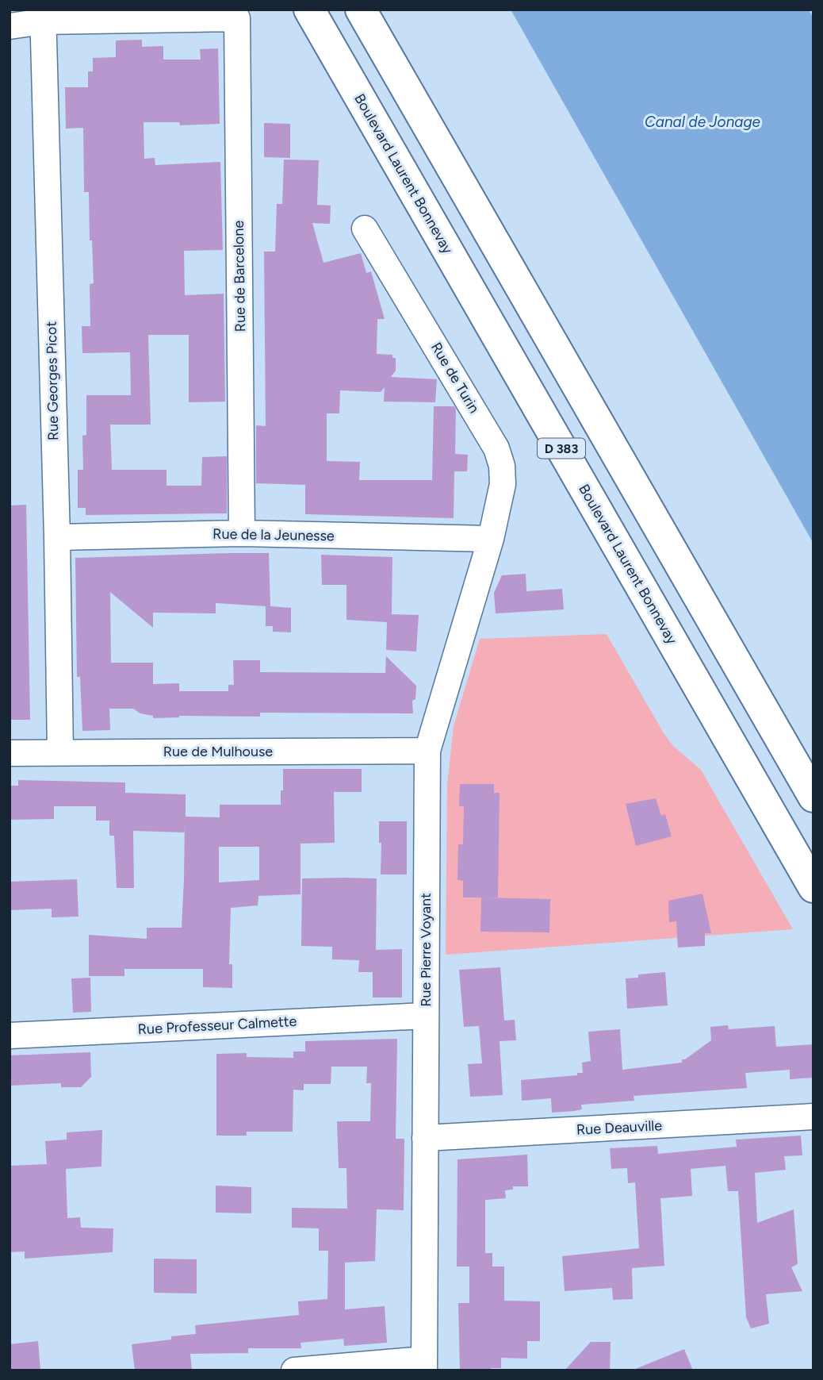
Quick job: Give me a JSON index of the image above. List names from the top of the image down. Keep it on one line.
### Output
{"streets":{"highway":["Boulevard Laurent Bonnevay","D 383"],"street":["Rue de Barcelone","Rue de Turin","Rue Georges Picot","Rue de la Jeunesse","Rue de Mulhouse","Rue Pierre Voyant","Rue Professeur Calmette","Rue Deauville"]},"crossings":[["Rue de Barcelone","Rue Georges Picot"],["Rue de Barcelone","Rue de la Jeunesse"],["Rue de Turin","Rue de la Jeunesse"],["Rue de Turin","Rue Pierre Voyant"],["Rue Georges Picot","Rue de la Jeunesse"],["Rue Georges Picot","Rue de Mulhouse"],["Rue de la Jeunesse","Rue Pierre Voyant"],["Rue de Mulhouse","Rue Pierre Voyant"],["Rue Pierre Voyant","Rue Professeur Calmette"],["Rue Pierre Voyant","Rue Deauville"]],"water":["Canal de Jonage"]}
